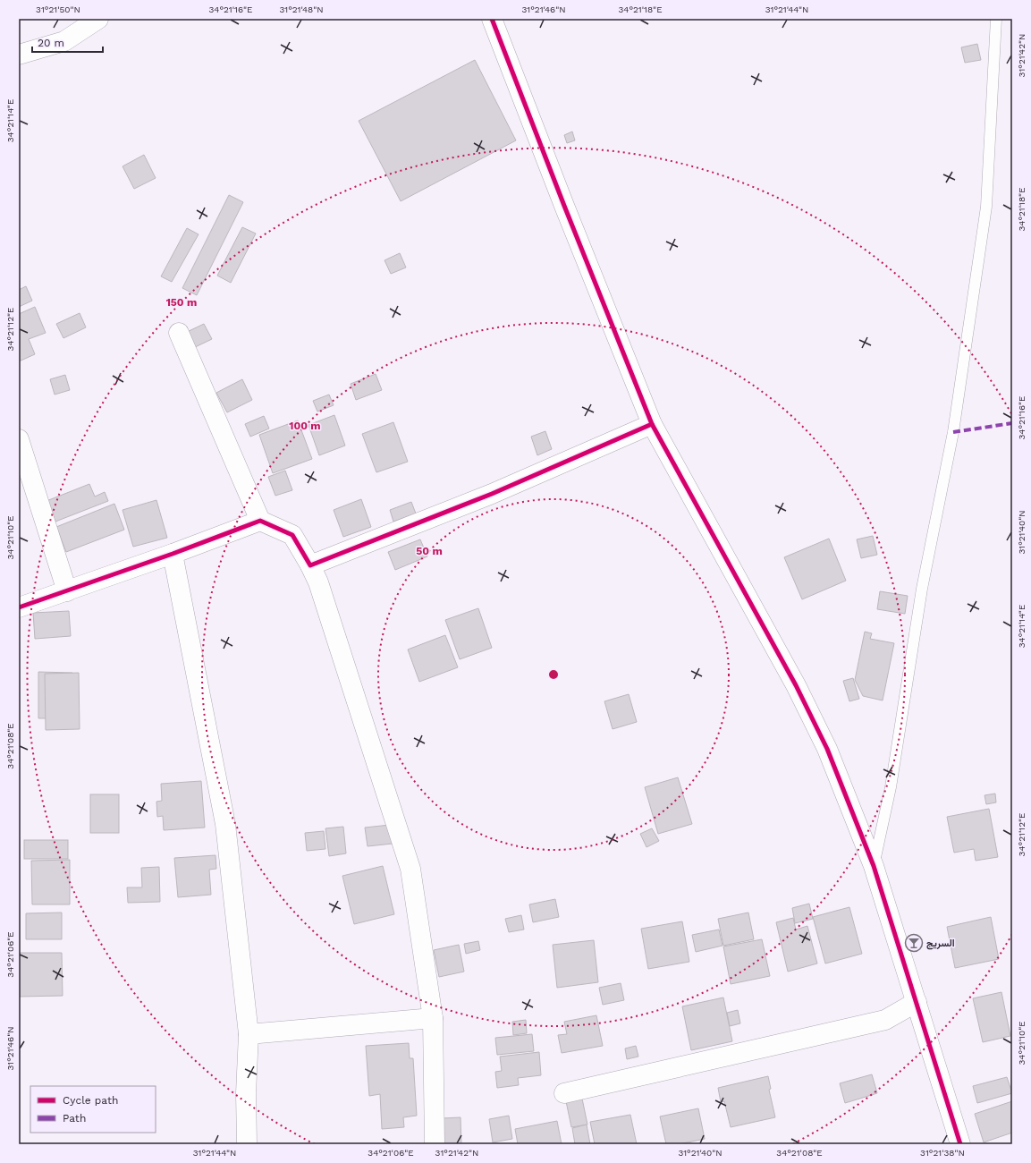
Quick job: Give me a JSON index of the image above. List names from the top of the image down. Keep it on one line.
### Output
{"places":{"bar":["السريج"]},"legend":["Cycle path","Path"],"scale_bar":"20 m","coordinates":["31°21'50\"N","34°21'16\"E","31°21'48\"N","31°21'46\"N","34°21'18\"E","31°21'44\"N","31°21'42\"N","34°21'14\"E","34°21'12\"E","31°21'40\"N","34°21'10\"E","34°21'08\"E","34°21'06\"E","31°21'38\"N"],"rings":["150 m","100 m","50 m"]}
